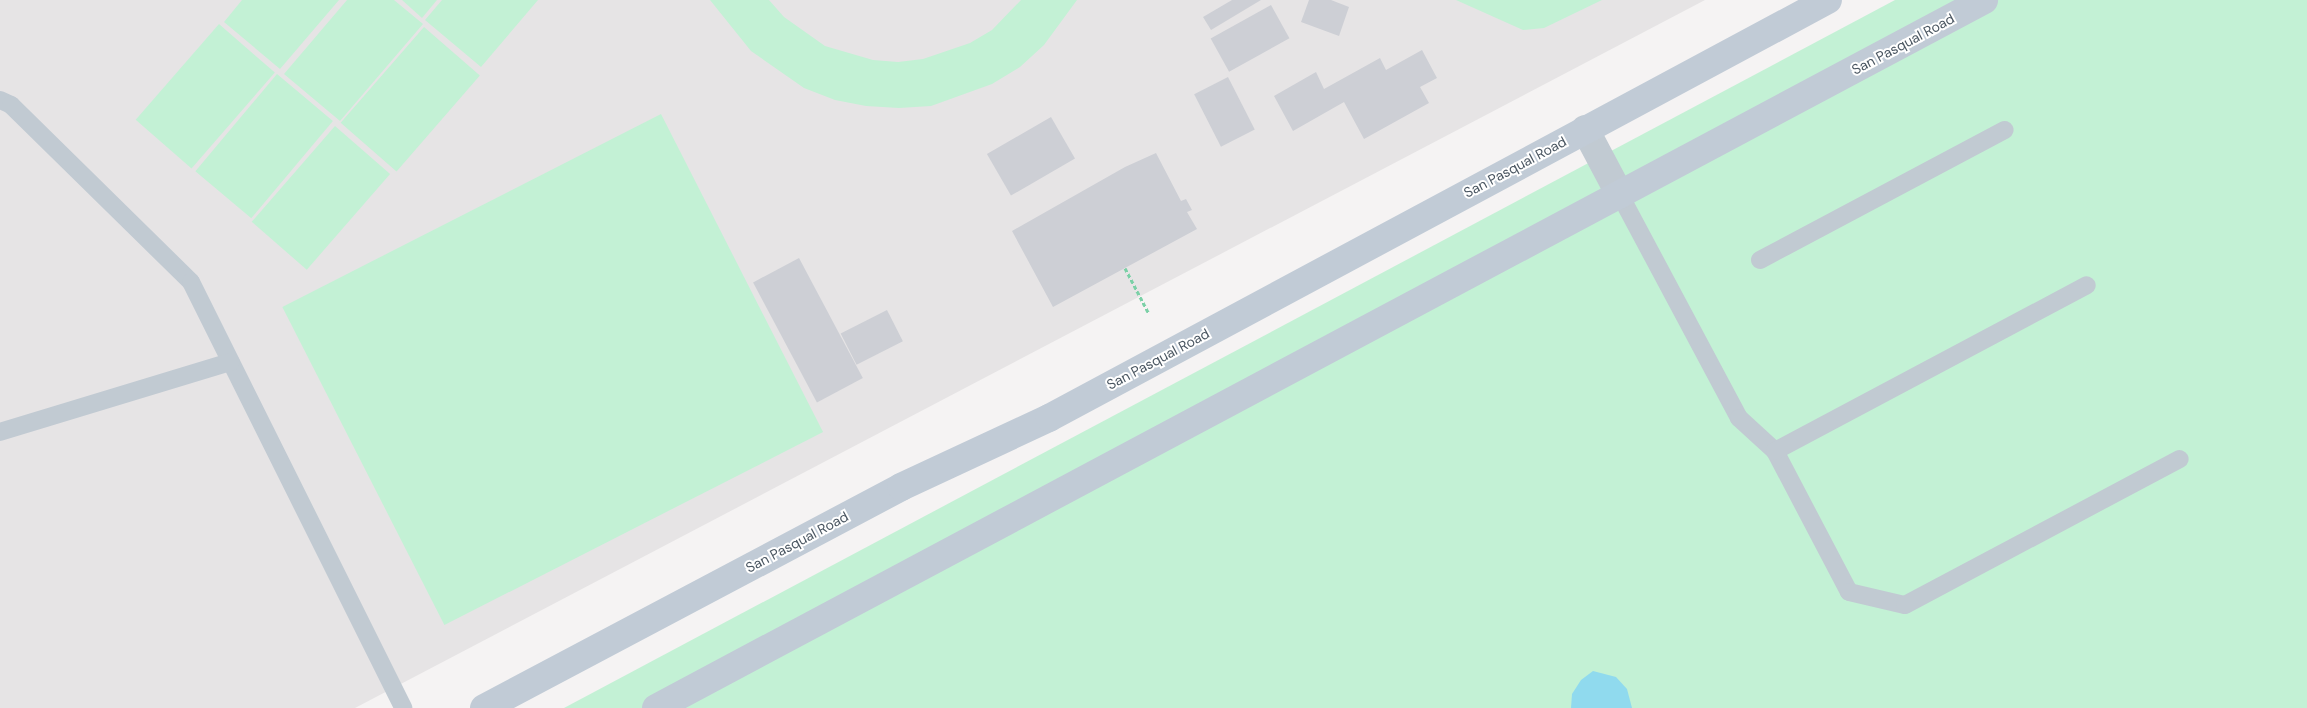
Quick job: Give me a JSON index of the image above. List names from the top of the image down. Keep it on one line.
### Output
{"streets":{"main road":["San Pasqual Road"]}}
